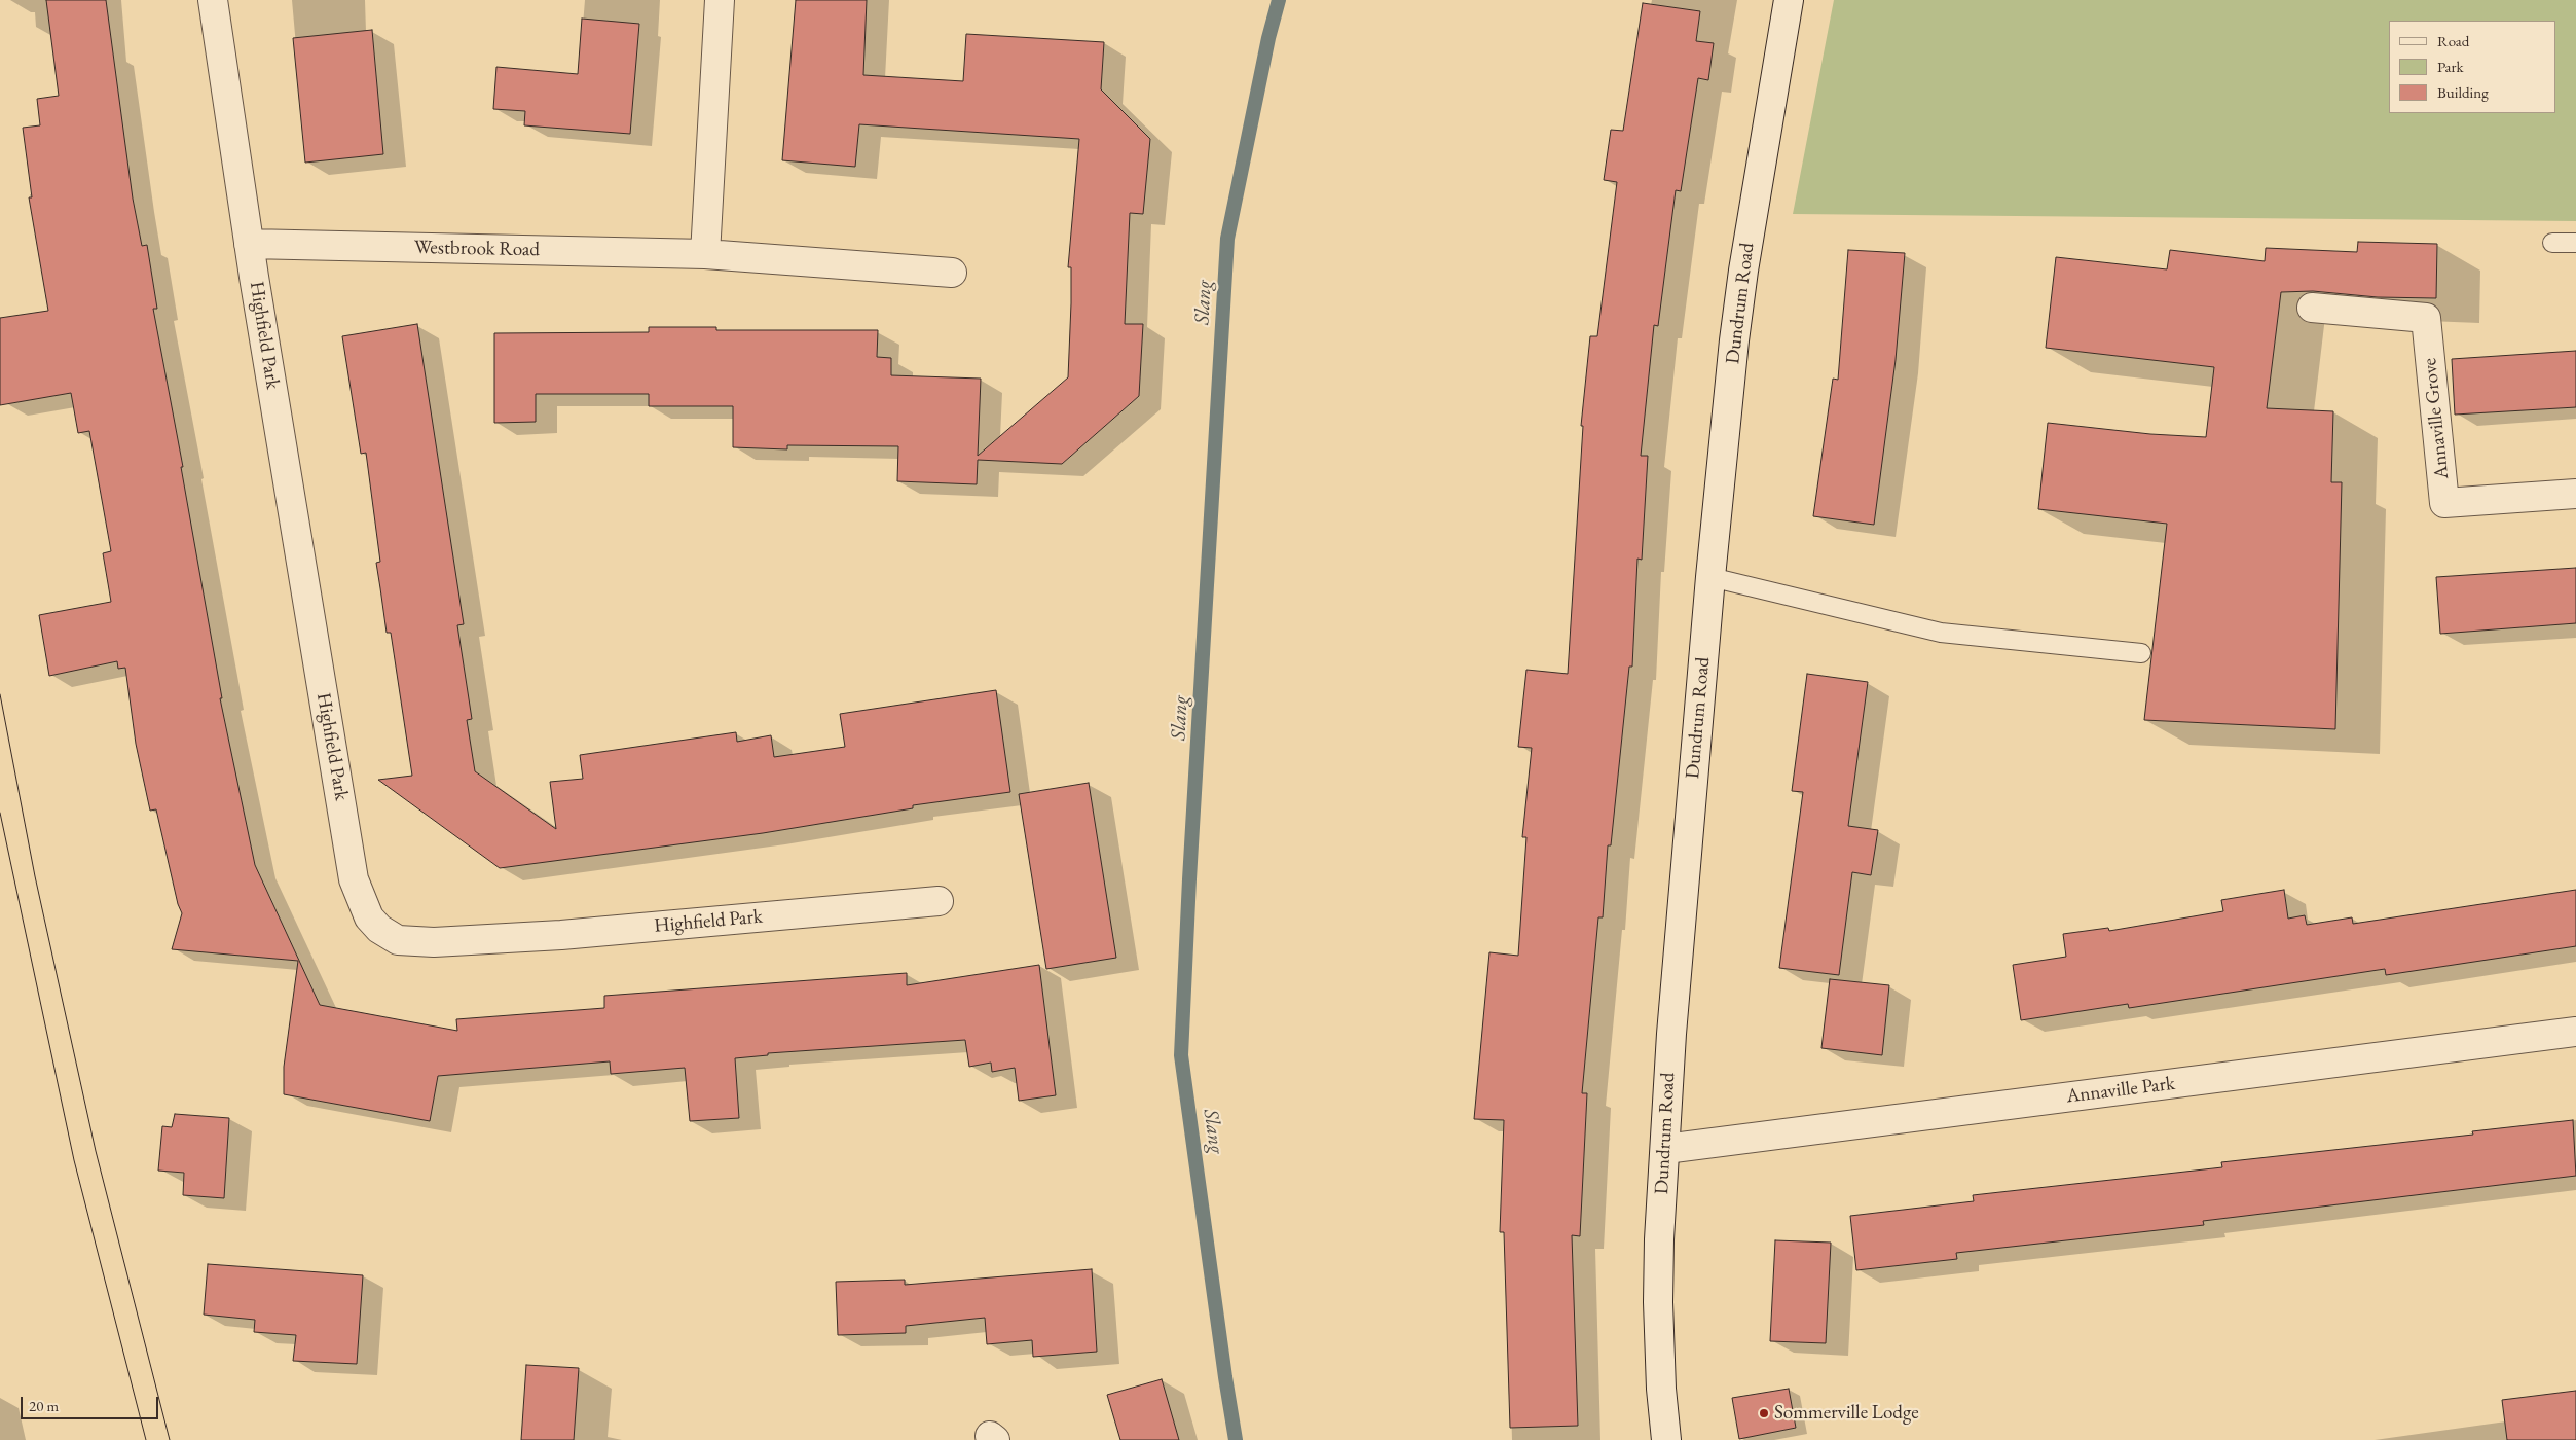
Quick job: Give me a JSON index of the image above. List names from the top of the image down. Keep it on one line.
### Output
{"streets":{"street":["Westbrook Road","Dundrum Road","Highfield Park","Annaville Grove","Annaville Park"]},"crossings":[["Westbrook Road","Highfield Park"],["Dundrum Road","Annaville Park"]],"water":["Slang"],"places":["Sommerville Lodge"],"legend":["Road","Park","Building"],"scale_bar":"20 m"}
